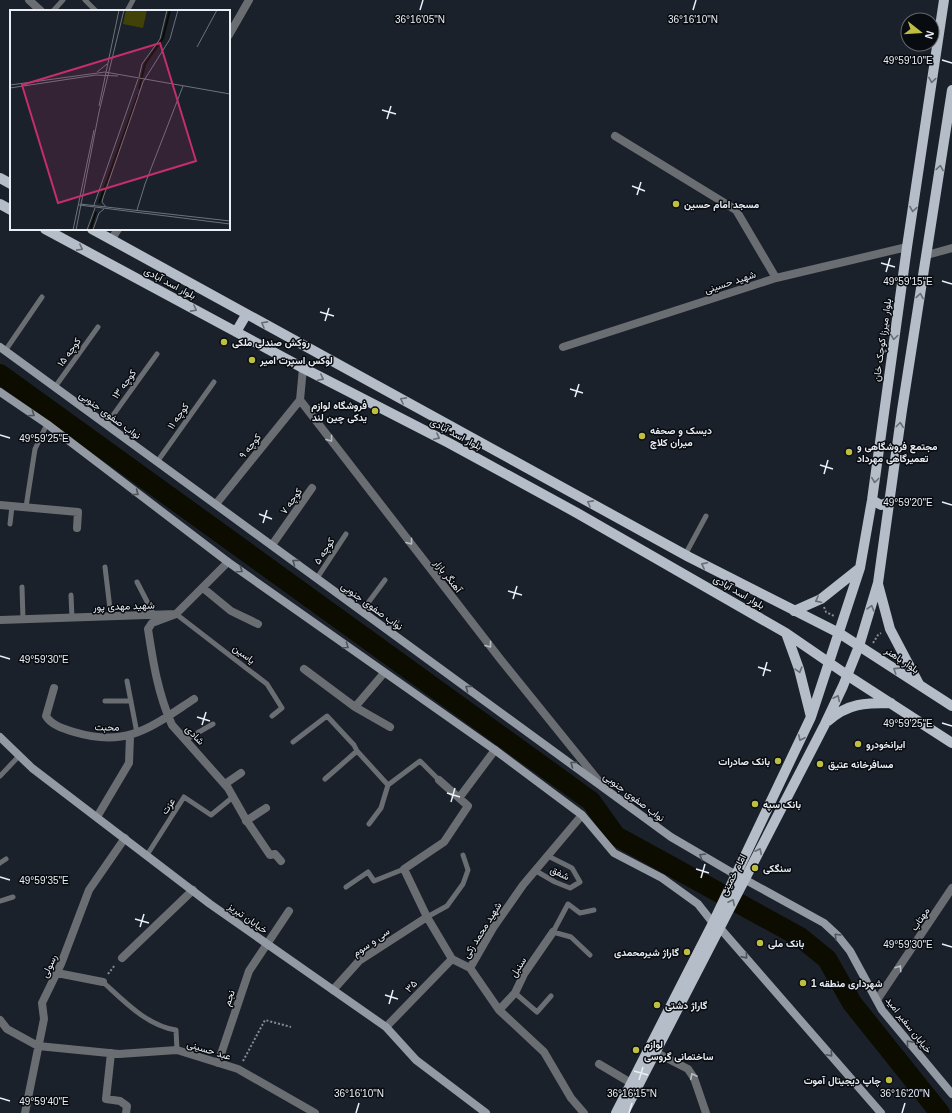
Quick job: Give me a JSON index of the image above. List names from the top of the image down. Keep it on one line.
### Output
{"streets":{"main road":["بلوار اسد آبادی","بلوار میرزا کوچک خان","نواب صفوی جنوبی","بلوار باهنر","امام خمینی","خیابان تبریز","خیابان سفیر امید"],"street":["شهید حسینی","کوچه ۹","کوچه ۷","آهنگر بازار","شهید مهدی پور","محبت","شادی","مهتاب","شهید محمد زکی","سی و سوم","رسولی","سنبل","۳۵","نجم","عبد حسینی"],"lane":["کوچه ۱۵","کوچه ۱۳","کوچه ۱۱","کوچه ۵","یاسین","عزت","شفق"]},"crossings":[["شهید حسینی","بلوار میرزا کوچک خان"],["بلوار اسد آبادی","بلوار میرزا کوچک خان"],["بلوار اسد آبادی","بلوار باهنر"],["بلوار اسد آبادی","امام خمینی"],["بلوار میرزا کوچک خان","بلوار باهنر"],["بلوار میرزا کوچک خان","امام خمینی"],["کوچه ۱۵","نواب صفوی جنوبی"],["کوچه ۱۳","نواب صفوی جنوبی"],["نواب صفوی جنوبی","کوچه ۱۱"],["نواب صفوی جنوبی","کوچه ۹"],["نواب صفوی جنوبی","کوچه ۷"],["نواب صفوی جنوبی","کوچه ۵"],["نواب صفوی جنوبی","آهنگر بازار"],["نواب صفوی جنوبی","امام خمینی"],["نواب صفوی جنوبی","خیابان سفیر امید"],["کوچه ۹","آهنگر بازار"],["شهید مهدی پور","یاسین"],["شهید مهدی پور","شادی"],["یاسین","شادی"],["بلوار باهنر","امام خمینی"],["محبت","شادی"],["شادی","عزت"],["عزت","خیابان تبریز"],["شفق","شهید محمد زکی"],["امام خمینی","خیابان سفیر امید"],["خیابان تبریز","سی و سوم"],["خیابان تبریز","رسولی"],["خیابان تبریز","۳۵"],["خیابان تبریز","نجم"],["مهتاب","خیابان سفیر امید"],["شهید محمد زکی","سنبل"],["رسولی","عبد حسینی"],["نجم","عبد حسینی"]],"one_way":["آهنگر بازار","مهتاب"],"places":["مسجد امام حسین","روکش صندلی ملکی","لوکس اسپرت امیر","فروشگاه لوازم یدکی چین لند","دیسک و صحفه میران کلاچ","مجتمع فروشگاهی و تعمیرگاهی مهرداد","ایرانخودرو","بانک صادرات","مسافرخانه عتیق","بانک سپه","سنگکی","بانک ملی","گاراژ شیرمحمدی","شهرداری منطقه 1","گاراژ دشتی","لوازم ساختمانی گروسی","چاپ دیجیتال آموت"],"north":"right","coordinates":["36°16'05\"N","36°16'10\"N","49°59'10\"E","49°59'15\"E","49°59'25\"E","49°59'20\"E","49°59'30\"E","49°59'35\"E","36°16'15\"N","36°16'20\"N","49°59'40\"E"]}
